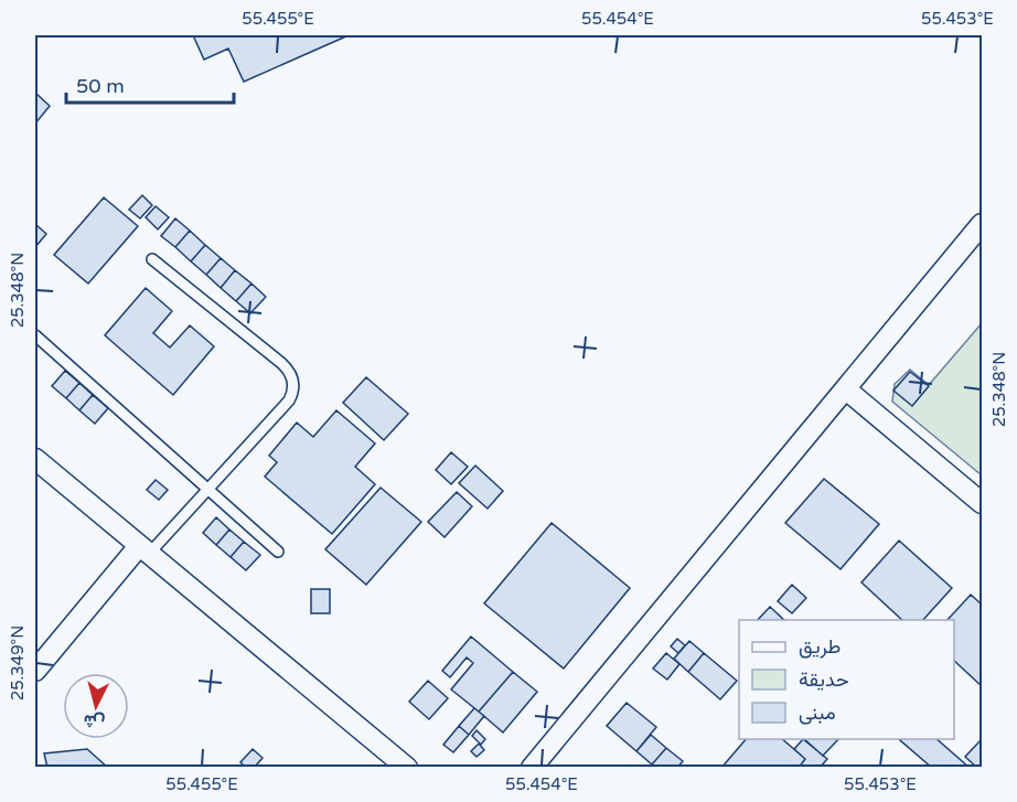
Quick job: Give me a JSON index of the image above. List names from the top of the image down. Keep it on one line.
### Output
{"legend":["طريق","حديقة","مبنى"],"scale_bar":"50 m","north":"bottom","coordinates":["55.455°E","55.454°E","55.453°E","25.348°N","25.349°N"]}
